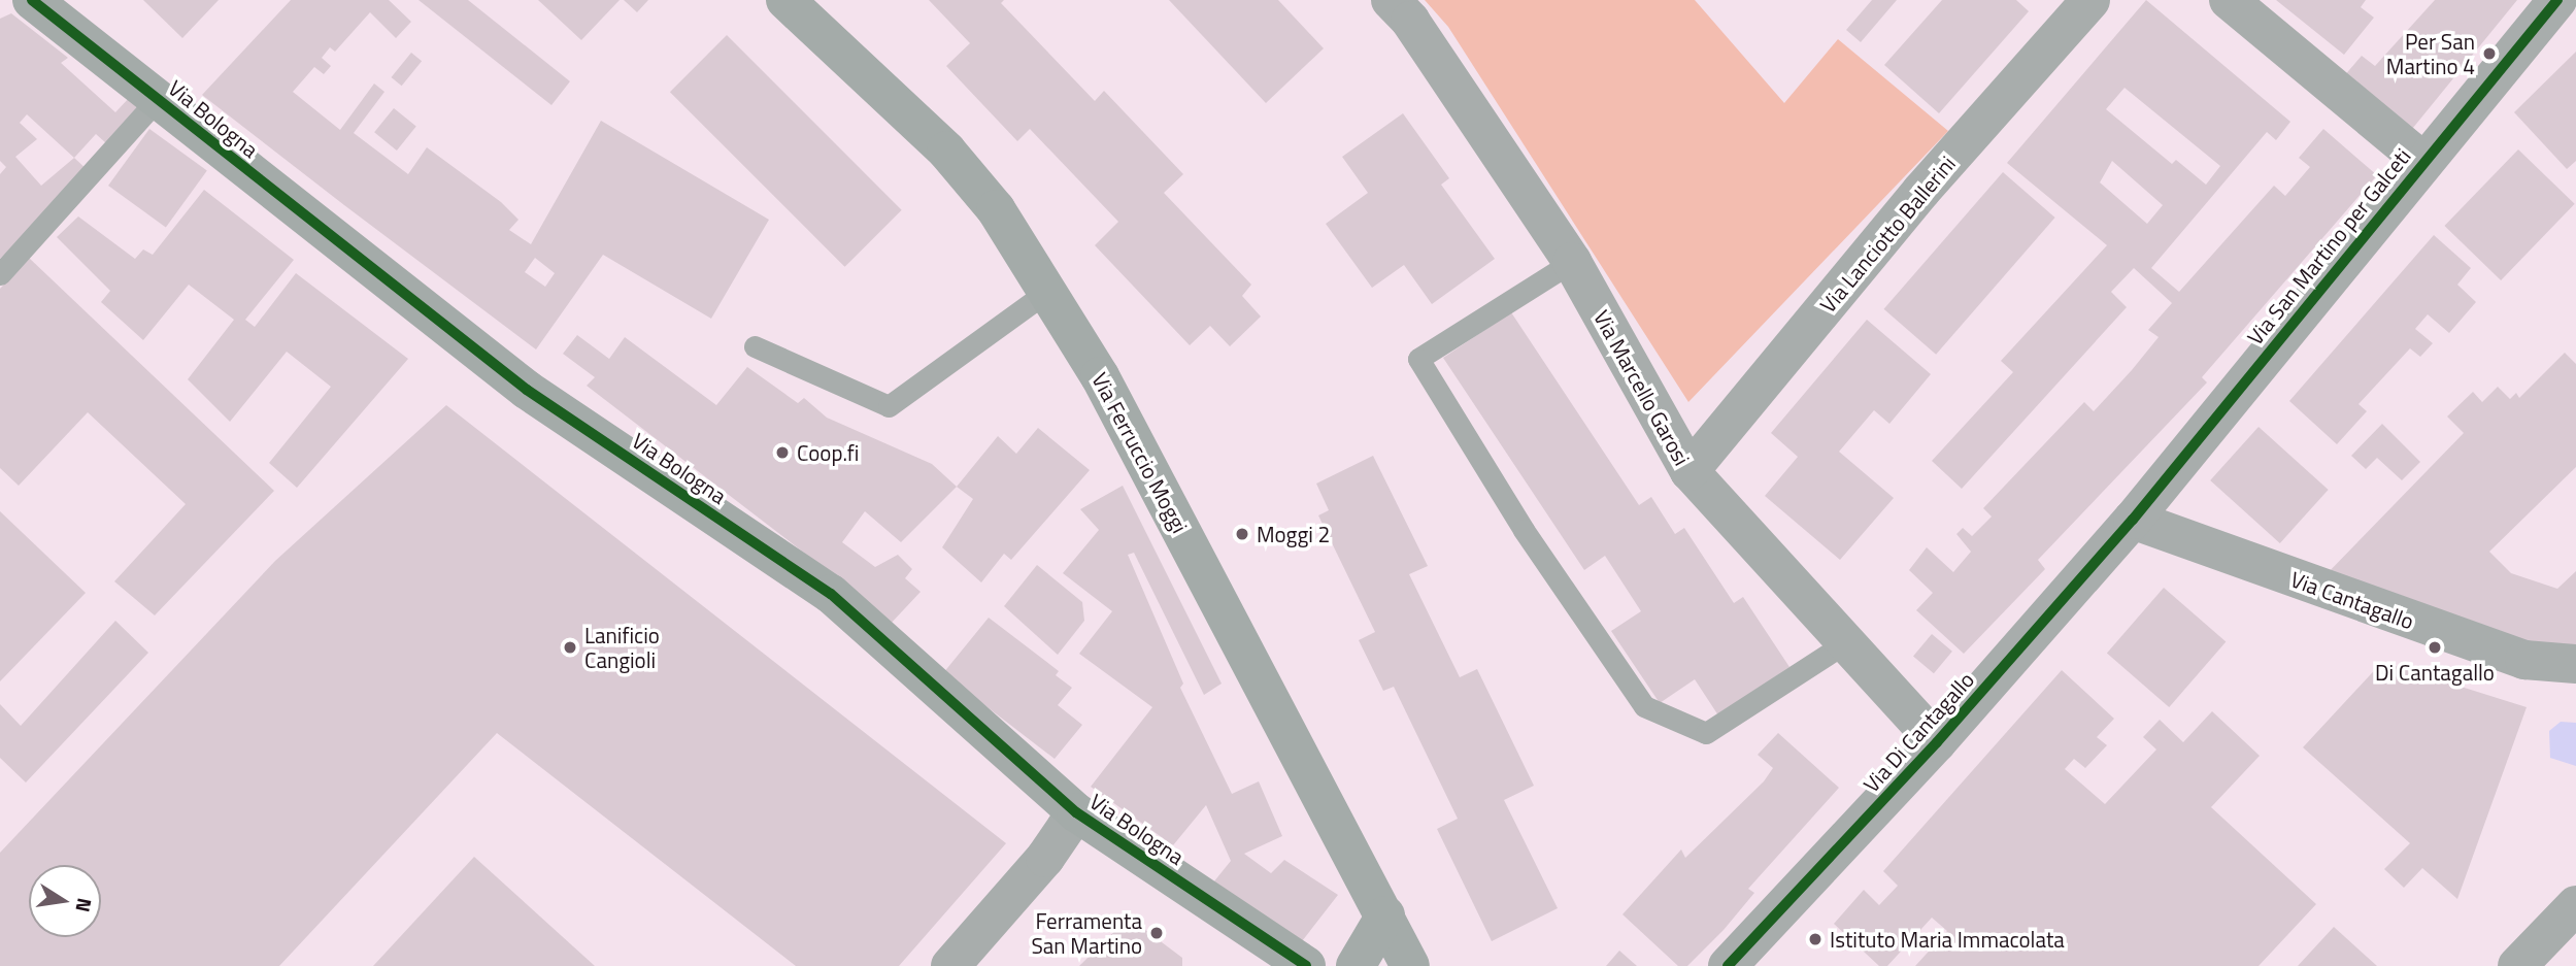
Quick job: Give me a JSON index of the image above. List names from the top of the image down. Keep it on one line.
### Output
{"streets":{"street":["Via Bologna","Via Lanciotto Ballerini","Via San Martino per Galceti","Via Marcello Garosi","Via Ferruccio Moggi","Via Cantagallo","Via Di Cantagallo"]},"crossings":[["Via Lanciotto Ballerini","Via Marcello Garosi"],["Via San Martino per Galceti","Via Cantagallo"],["Via San Martino per Galceti","Via Di Cantagallo"],["Via Marcello Garosi","Via Di Cantagallo"],["Via Cantagallo","Via Di Cantagallo"]],"places":["Per San Martino 4","Coop.fi","Moggi 2","Lanificio Cangioli","Di Cantagallo","Ferramenta San Martino","Istituto Maria Immacolata"],"north":"right"}
